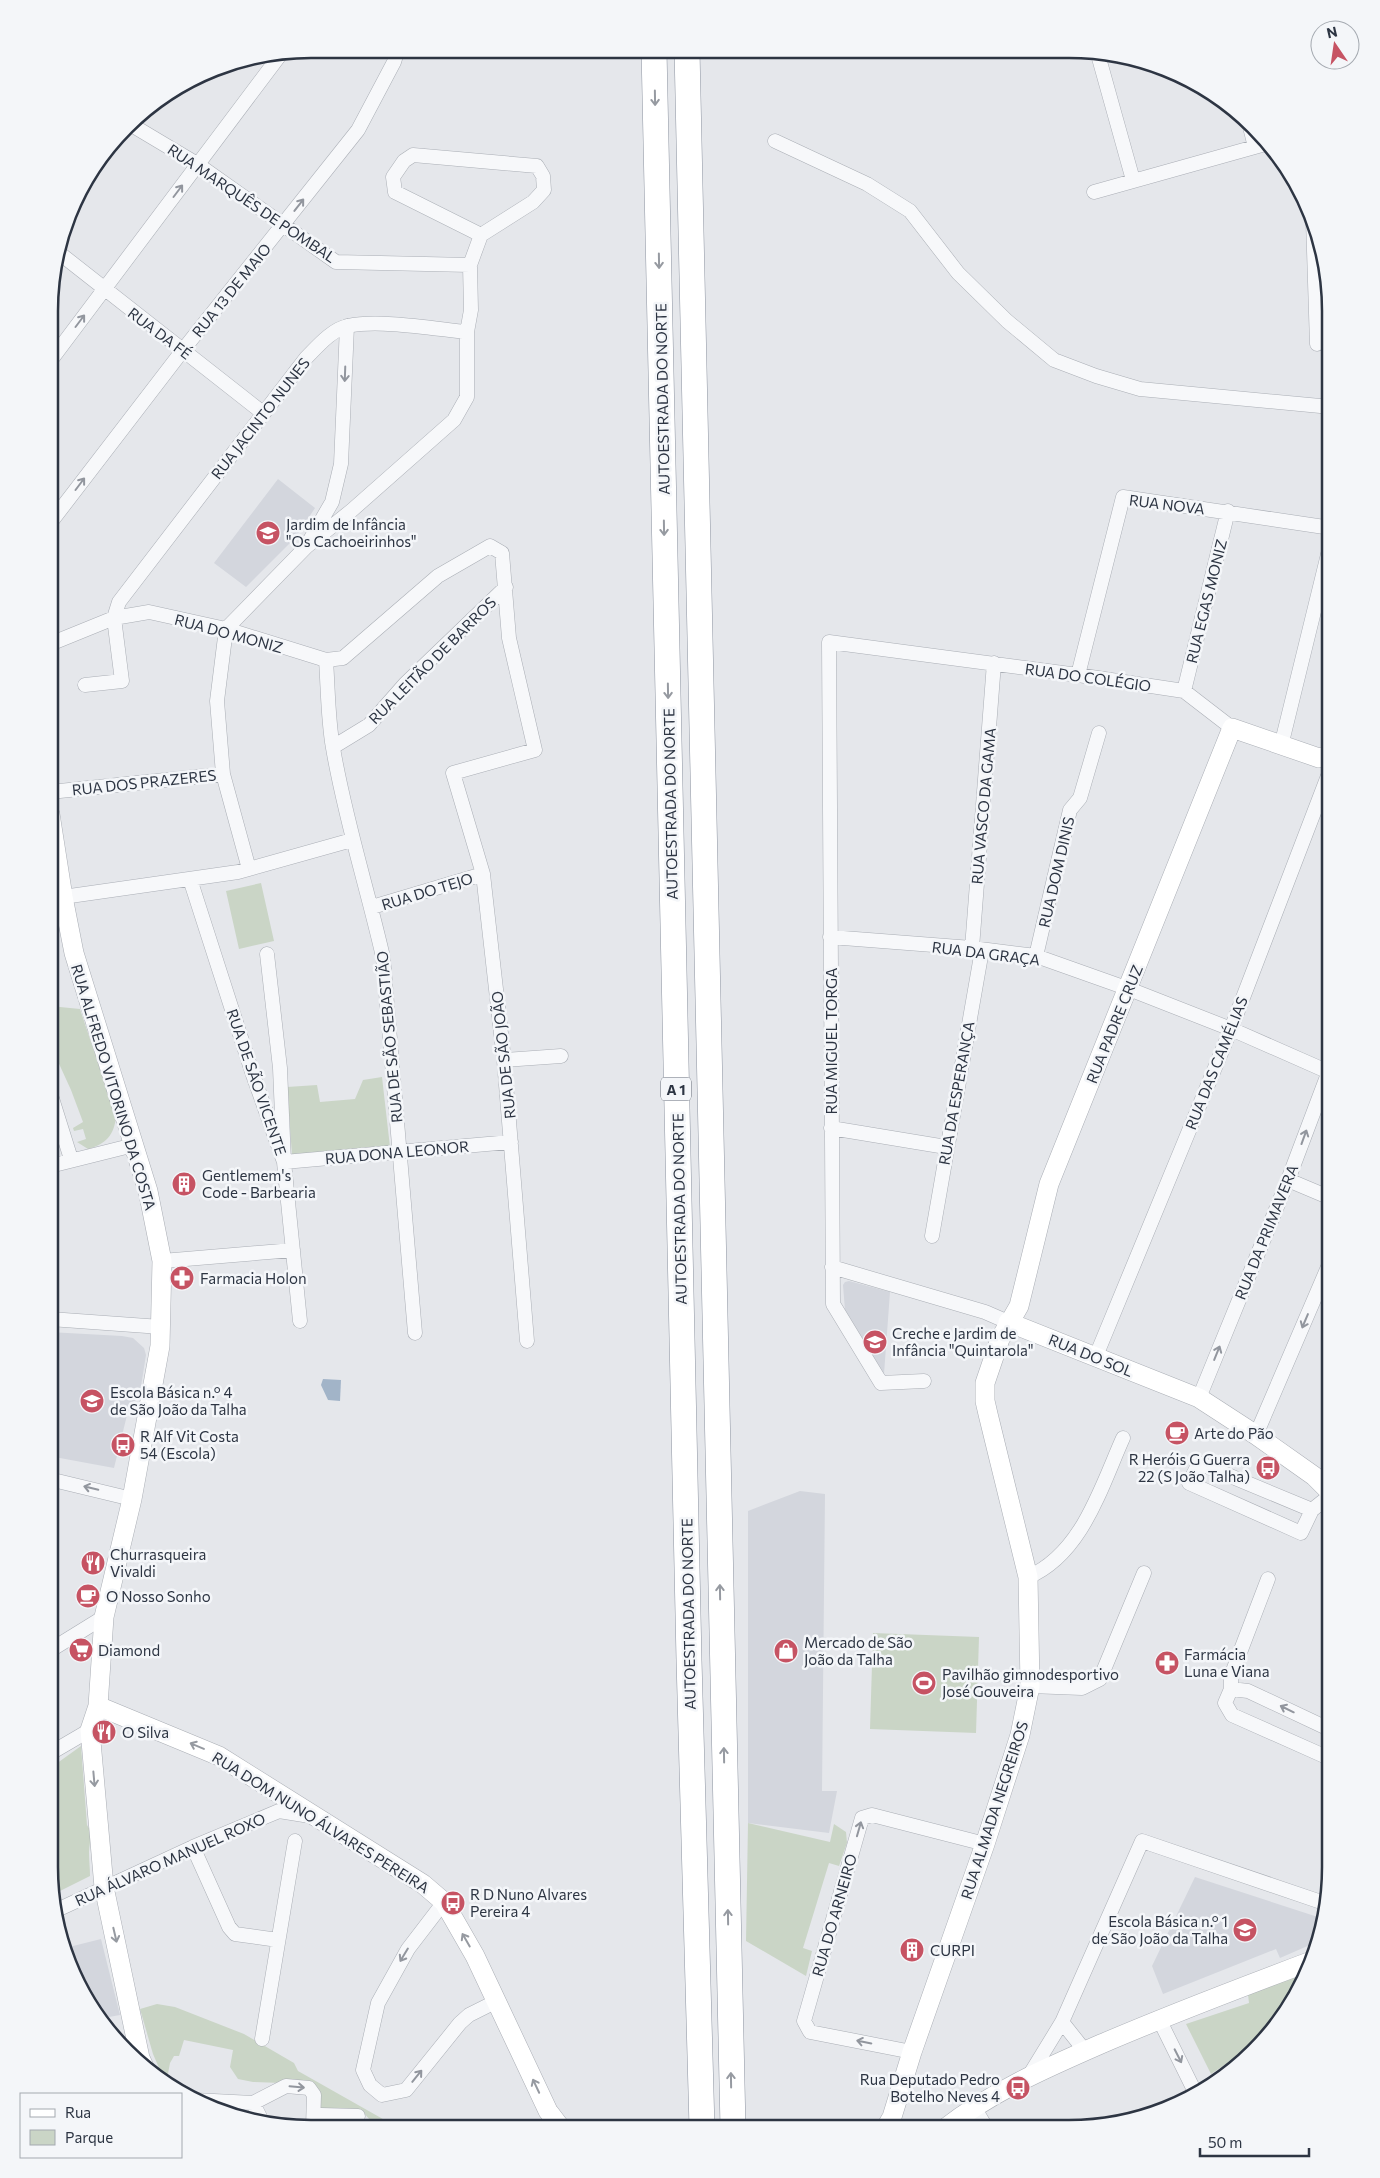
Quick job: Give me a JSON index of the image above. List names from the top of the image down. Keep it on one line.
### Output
{"streets":{"highway":["AUTOESTRADA DO NORTE","A 1"],"street":["RUA MARQUÊS DE POMBAL","RUA 13 DE MAIO","RUA DA FÉ","RUA JACINTO NUNES","RUA NOVA","RUA EGAS MONIZ","RUA DO MONIZ","RUA LEITÃO DE BARROS","RUA DO COLÉGIO","RUA DOS PRAZERES","RUA VASCO DA GAMA","RUA DOM DINIS","RUA DO TEJO","RUA DA GRAÇA","RUA PADRE CRUZ","RUA DE SÃO SEBASTIÃO","RUA MIGUEL TORGA","RUA DE SÃO JOÃO","RUA DAS CAMÉLIAS","RUA DE SÃO VICENTE","RUA ALFREDO VITORINO DA COSTA","RUA DA ESPERANÇA","RUA DONA LEONOR","RUA DA PRIMAVERA","RUA DO SOL","RUA ALMADA NEGREIROS","RUA DOM NUNO ÁLVARES PEREIRA","RUA ÁLVARO MANUEL ROXO","RUA DO ARNEIRO"]},"crossings":[["RUA MARQUÊS DE POMBAL","RUA 13 DE MAIO"],["RUA 13 DE MAIO","RUA DA FÉ"],["RUA DA FÉ","RUA JACINTO NUNES"],["RUA JACINTO NUNES","RUA DO MONIZ"],["RUA NOVA","RUA EGAS MONIZ"],["RUA NOVA","RUA DO COLÉGIO"],["RUA EGAS MONIZ","RUA DO COLÉGIO"],["RUA DO MONIZ","RUA DOS PRAZERES"],["RUA LEITÃO DE BARROS","RUA DE SÃO SEBASTIÃO"],["RUA LEITÃO DE BARROS","RUA DE SÃO JOÃO"],["RUA DO COLÉGIO","RUA VASCO DA GAMA"],["RUA DO COLÉGIO","RUA PADRE CRUZ"],["RUA DO COLÉGIO","RUA MIGUEL TORGA"],["RUA VASCO DA GAMA","RUA DA GRAÇA"],["RUA VASCO DA GAMA","RUA DA ESPERANÇA"],["RUA DOM DINIS","RUA DA GRAÇA"],["RUA DO TEJO","RUA DE SÃO SEBASTIÃO"],["RUA DO TEJO","RUA DE SÃO JOÃO"],["RUA DA GRAÇA","RUA PADRE CRUZ"],["RUA DA GRAÇA","RUA MIGUEL TORGA"],["RUA DA GRAÇA","RUA DAS CAMÉLIAS"],["RUA DA GRAÇA","RUA DA ESPERANÇA"],["RUA PADRE CRUZ","RUA DO SOL"],["RUA PADRE CRUZ","RUA ALMADA NEGREIROS"],["RUA DE SÃO SEBASTIÃO","RUA DONA LEONOR"],["RUA MIGUEL TORGA","RUA DO SOL"],["RUA DE SÃO JOÃO","RUA DONA LEONOR"],["RUA DAS CAMÉLIAS","RUA DO SOL"],["RUA DE SÃO VICENTE","RUA DONA LEONOR"],["RUA ALFREDO VITORINO DA COSTA","RUA DOM NUNO ÁLVARES PEREIRA"],["RUA ALFREDO VITORINO DA COSTA","RUA ÁLVARO MANUEL ROXO"],["RUA DA PRIMAVERA","RUA DO SOL"],["RUA DO SOL","RUA ALMADA NEGREIROS"],["RUA ALMADA NEGREIROS","RUA DO ARNEIRO"],["RUA DOM NUNO ÁLVARES PEREIRA","RUA ÁLVARO MANUEL ROXO"]],"one_way":["RUA DOM NUNO ÁLVARES PEREIRA"],"places":{"school or university":["Jardim de Infância \"Os Cachoeirinhos\"","Creche e Jardim de Infância \"Quintarola\"","Escola Básica n.º 4 de São João da Talha","Escola Básica n.º 1 de São João da Talha"],"building":["Gentlemem's Code - Barbearia","CURPI"],"pharmacy":["Farmacia Holon","Farmácia Luna e Viana"],"cafe":["Arte do Pão","O Nosso Sonho"],"bus stop":["R Alf Vit Costa 54 (Escola)","R Heróis G Guerra 22 (S João Talha)","R D Nuno Alvares Pereira 4","Rua Deputado Pedro Botelho Neves 4"],"restaurant":["Churrasqueira Vivaldi","O Silva"],"supermarket":["Diamond"],"shop":["Mercado de São João da Talha"],"sports":["Pavilhão gimnodesportivo José Gouveira"]},"legend":["Rua","Parque"],"scale_bar":"50 m","north":"top"}
